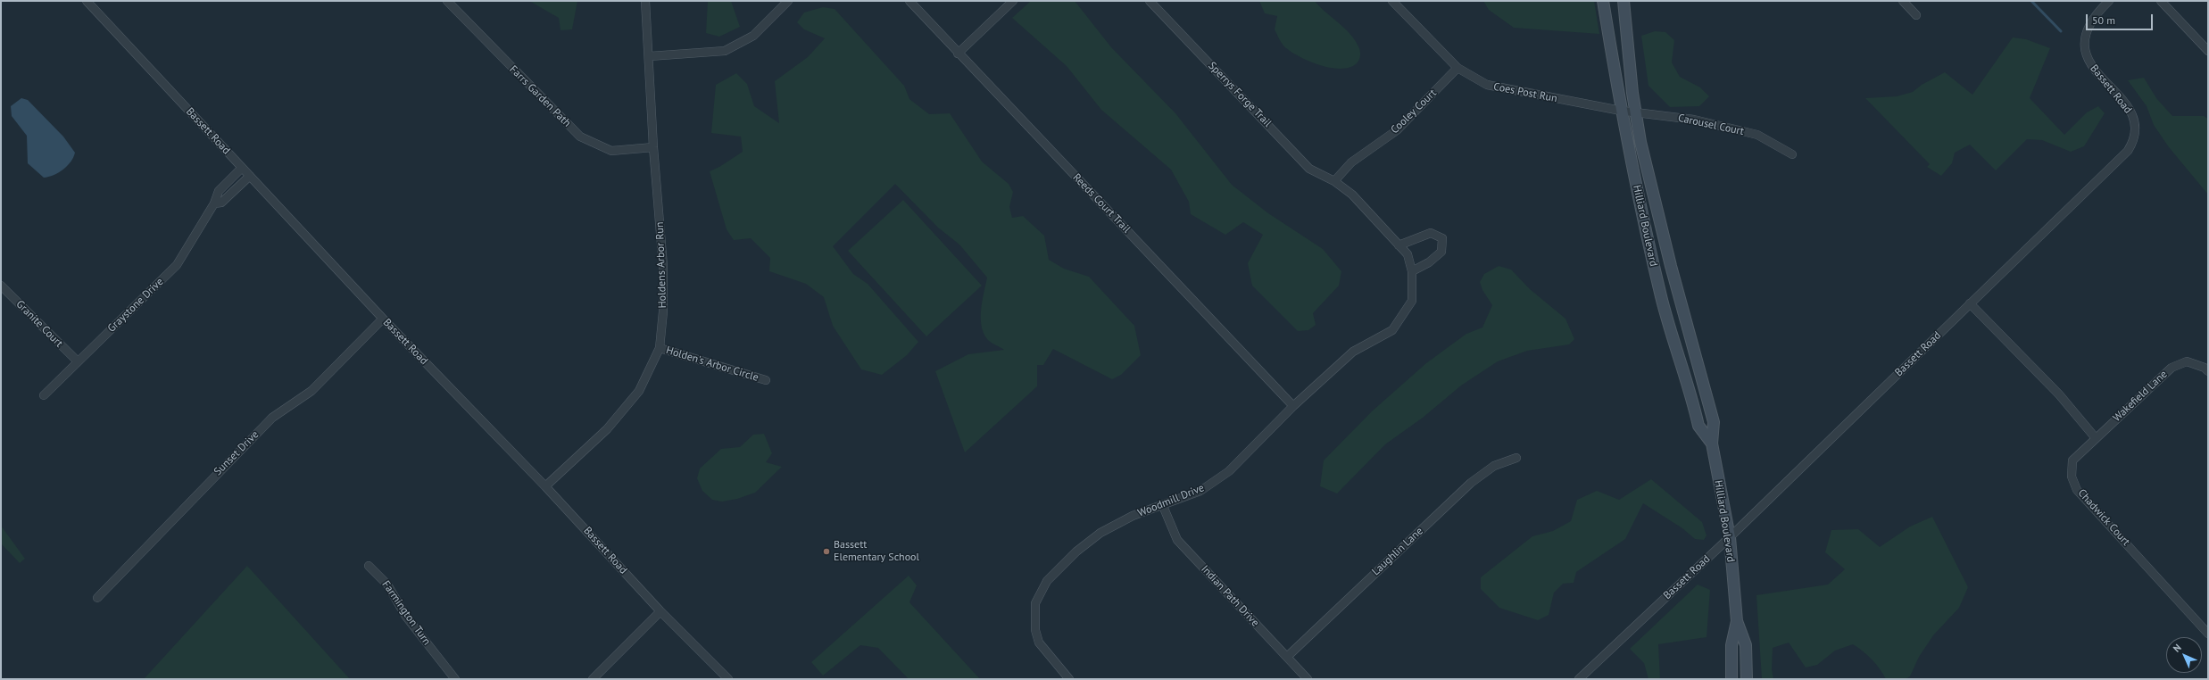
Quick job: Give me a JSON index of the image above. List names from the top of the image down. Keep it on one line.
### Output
{"streets":{"main road":["Hilliard Boulevard"],"street":["Bassett Road","Coes Post Run","Sperrys Forge Trail","Farrs Garden Path","Cooley Court","Carousel Court","Reeds Court Trail","Holdens Arbor Run","Graystone Drive","Granite Court","Holden's Arbor Circle","Wakefield Lane","Sunset Drive","Woodmill Drive","Chadwick Court","Laughlin Lane","Indian Path Drive","Farmington Turn"]},"crossings":[["Bassett Road","Hilliard Boulevard"],["Bassett Road","Holdens Arbor Run"],["Bassett Road","Graystone Drive"],["Bassett Road","Sunset Drive"],["Coes Post Run","Cooley Court"],["Coes Post Run","Carousel Court"],["Coes Post Run","Hilliard Boulevard"],["Sperrys Forge Trail","Cooley Court"],["Sperrys Forge Trail","Woodmill Drive"],["Farrs Garden Path","Holdens Arbor Run"],["Carousel Court","Hilliard Boulevard"],["Reeds Court Trail","Woodmill Drive"],["Holdens Arbor Run","Holden's Arbor Circle"],["Graystone Drive","Granite Court"],["Wakefield Lane","Chadwick Court"],["Woodmill Drive","Indian Path Drive"],["Laughlin Lane","Indian Path Drive"]],"places":["Bassett Elementary School"],"scale_bar":"50 m","north":"top left"}
